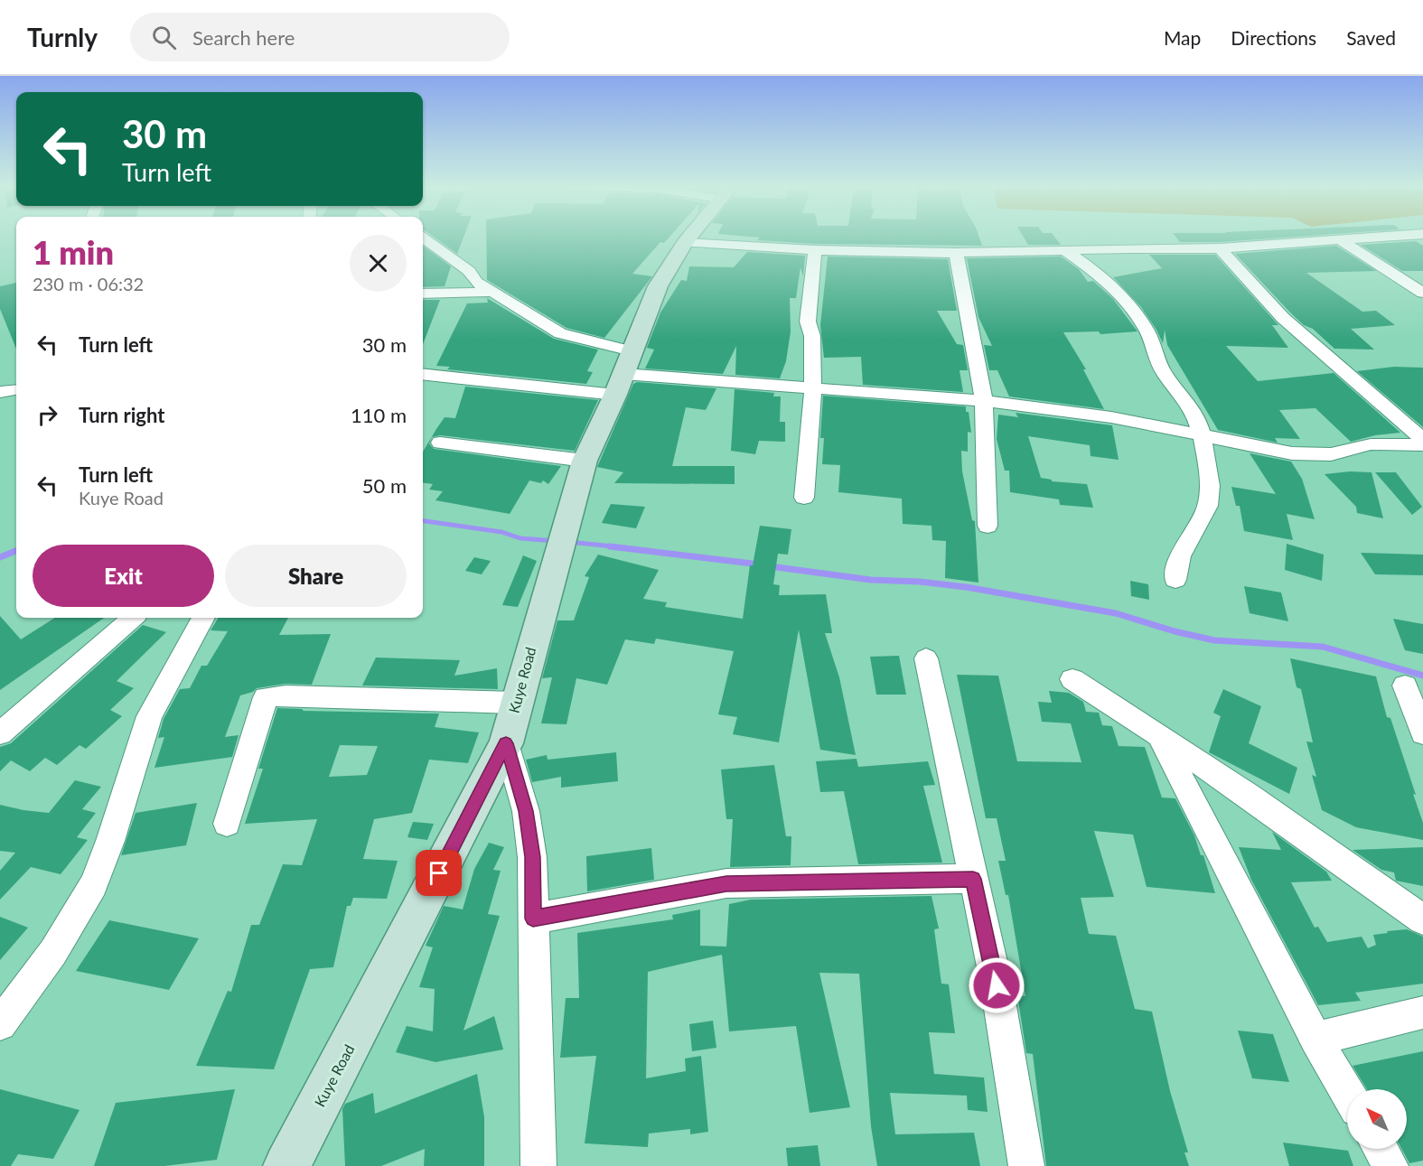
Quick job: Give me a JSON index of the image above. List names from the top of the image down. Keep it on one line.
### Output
{"streets":{"street":["Kuye Road"]},"north":"top left","page":{"header":"Turnly","search":"Search here","nav":["Map","Directions","Saved"],"turn":["30 m","Turn left"],"heading":["1 min","230 m · 06:32"],"list":[{"name":"Turn left","value":"30 m"},{"name":"Turn right","value":"110 m"},{"name":"Turn left","note":"Kuye Road","value":"50 m"}],"buttons":["Exit","Share"]}}
